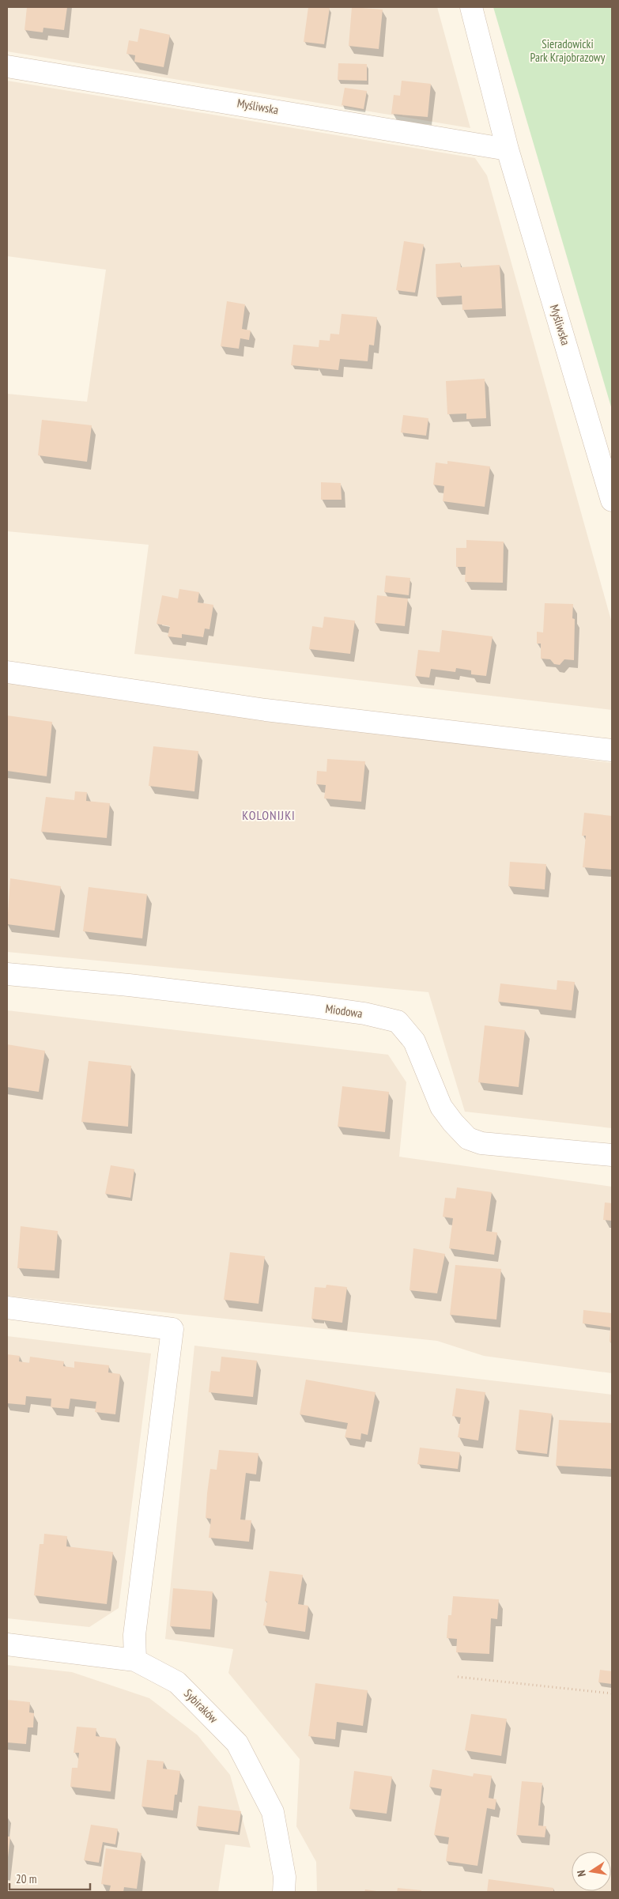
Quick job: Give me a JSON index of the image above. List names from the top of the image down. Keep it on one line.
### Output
{"streets":{"street":["Myśliwska","Miodowa","Sybiraków"]},"districts":["KOLONIJKI"],"parks":["Sieradowicki Park Krajobrazowy"],"scale_bar":"20 m","north":"left"}
